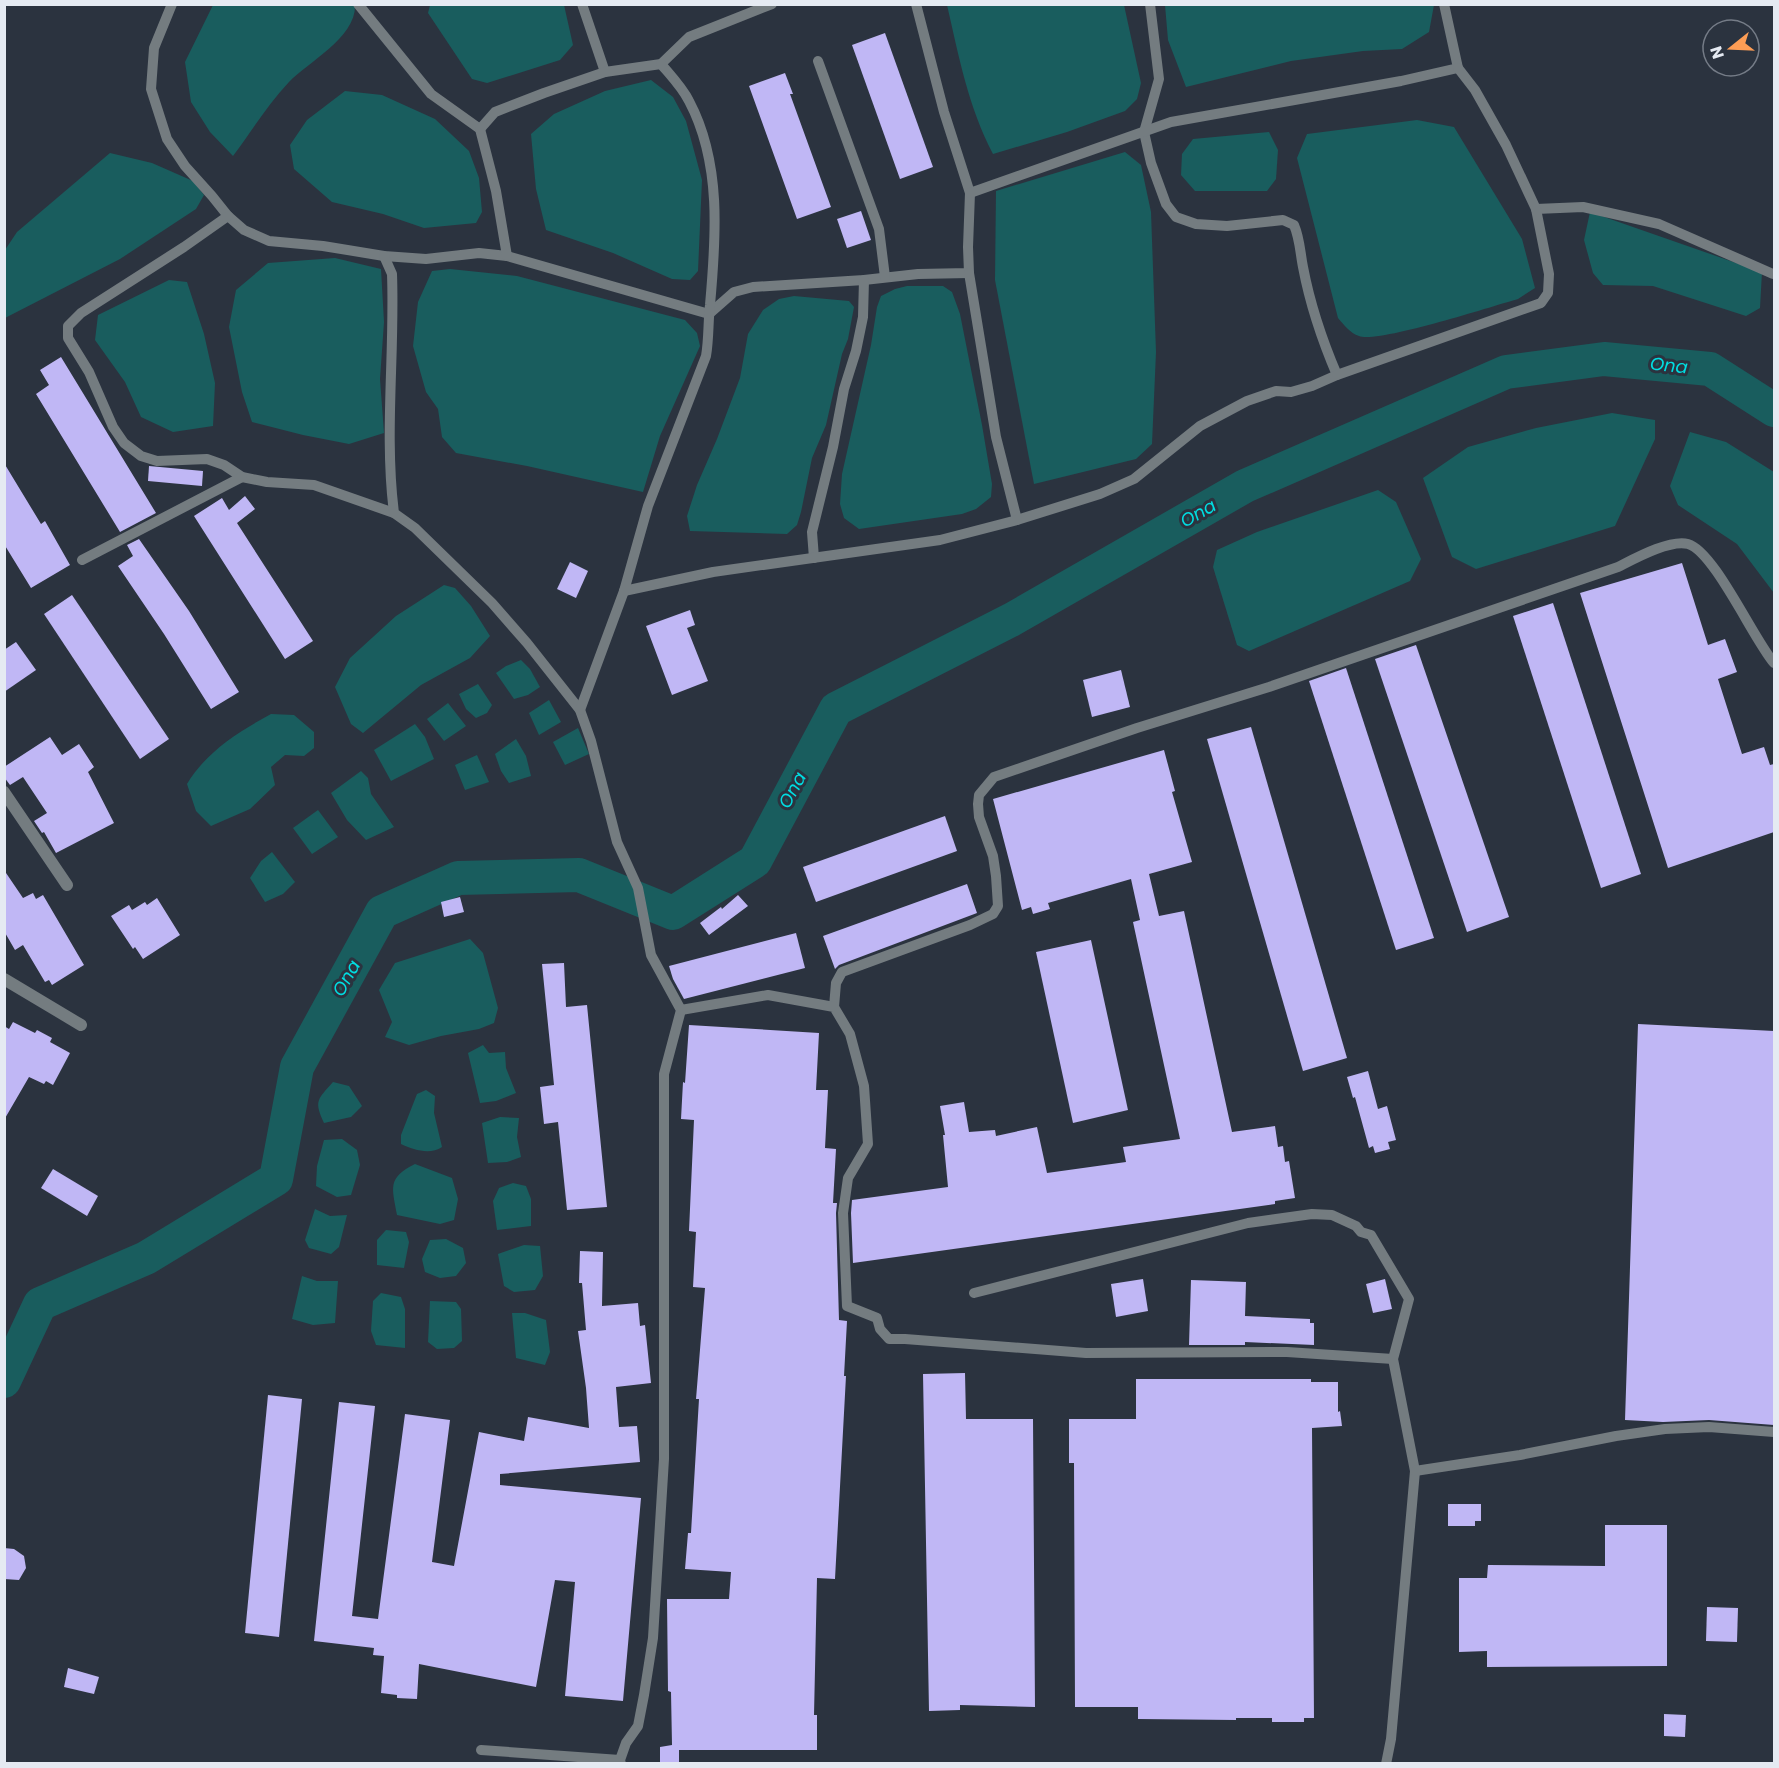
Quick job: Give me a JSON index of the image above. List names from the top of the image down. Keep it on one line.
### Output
{"water":["Ona"],"north":"left"}
